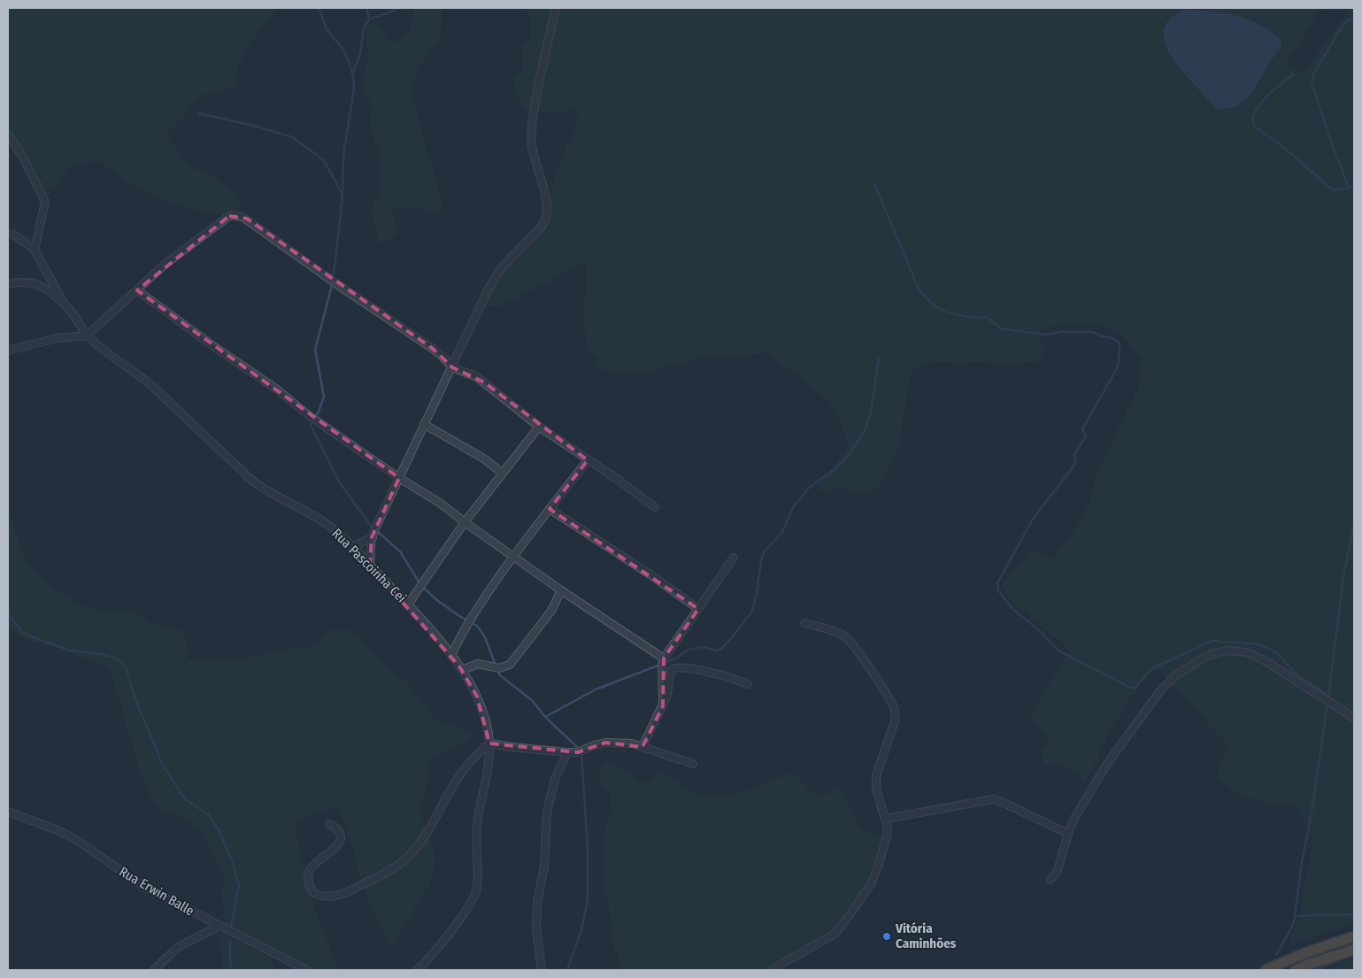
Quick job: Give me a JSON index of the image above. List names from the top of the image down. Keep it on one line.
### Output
{"streets":{"street":["Rua Pascoinha Cei","Rua Erwin Balle"]},"places":["Vitória Caminhões"]}
